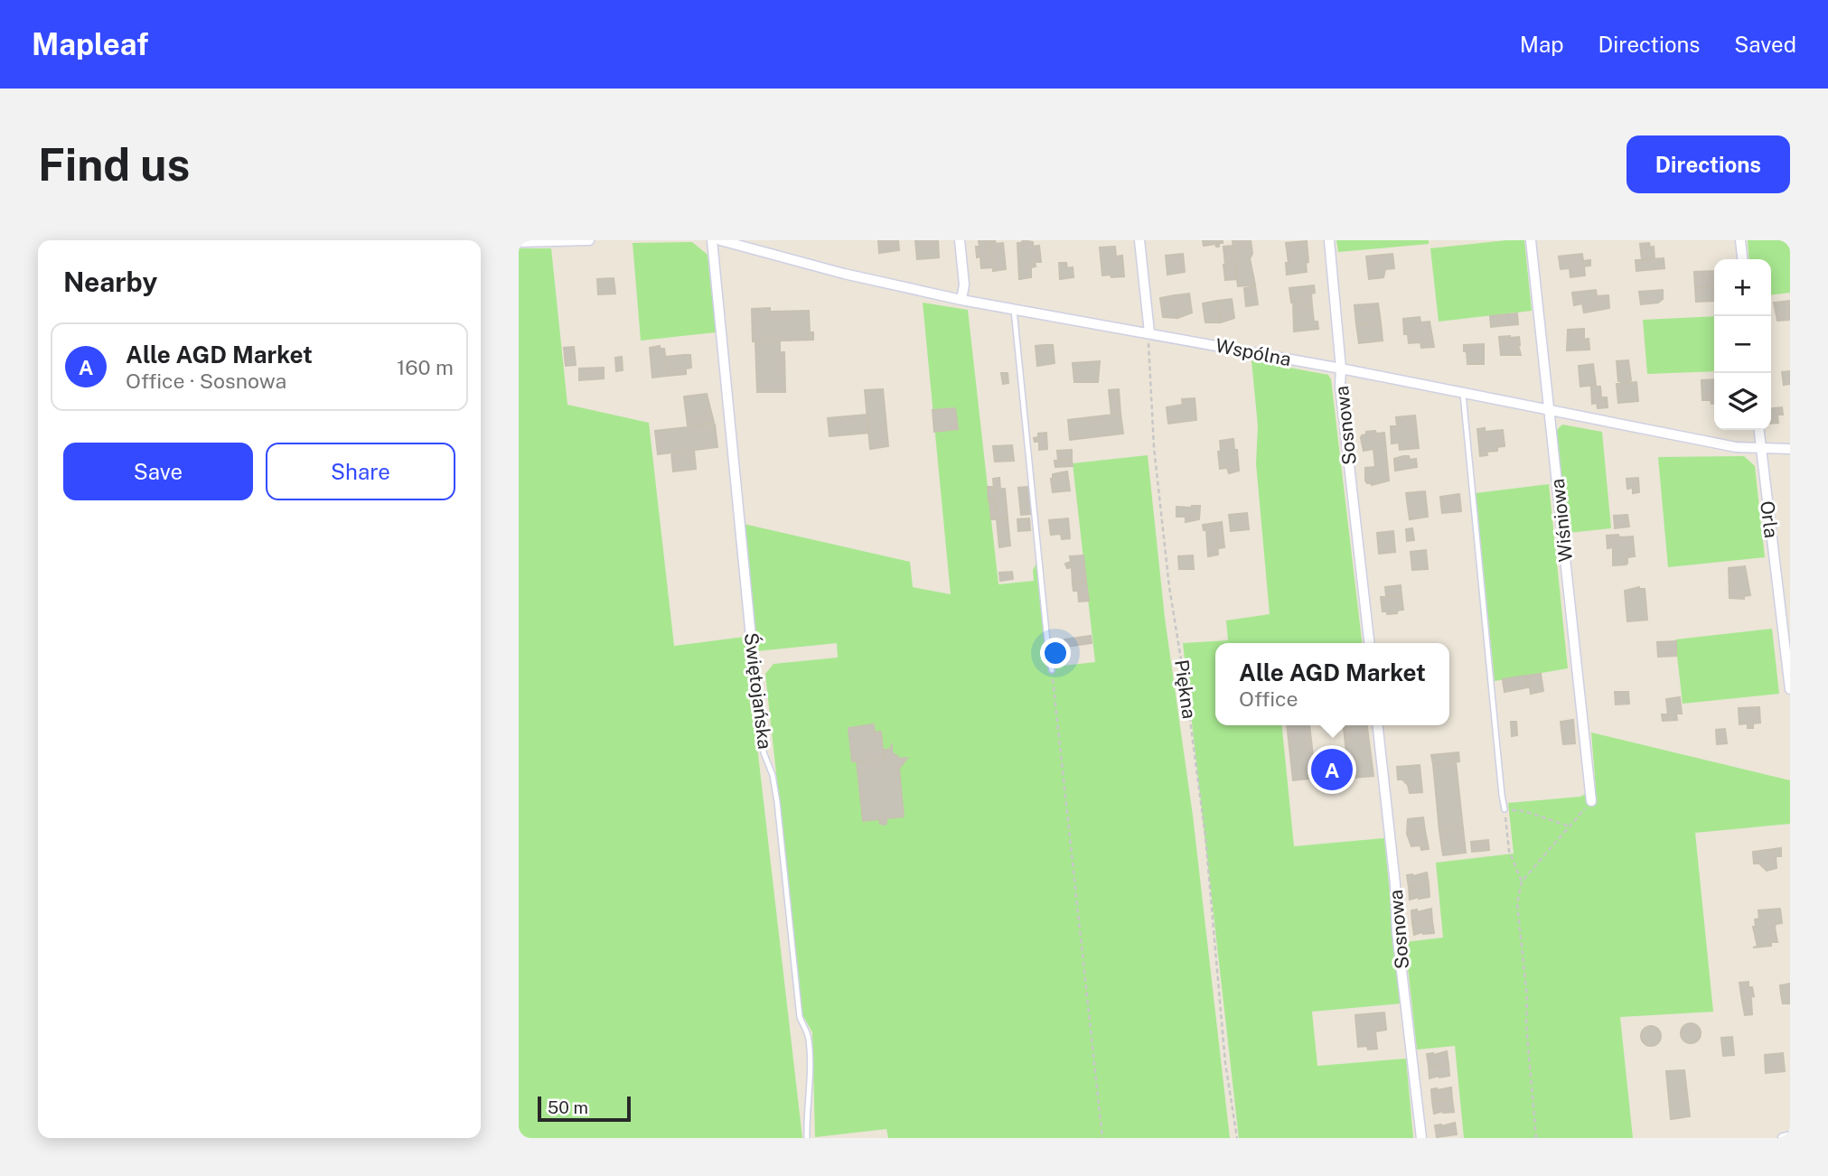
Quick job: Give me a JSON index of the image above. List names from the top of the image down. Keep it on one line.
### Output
{"streets":{"street":["Wspólna","Sosnowa","Orla","Wiśniowa","Świętojańska"],"path":["Piękna"]},"crossings":[["Wspólna","Sosnowa"],["Wspólna","Orla"],["Wspólna","Wiśniowa"],["Wspólna","Piękna"]],"scale_bar":"50 m","page":{"header":"Mapleaf","nav":["Map","Directions","Saved"],"buttons":["Directions",["Save","Share"]],"title":"Find us","heading":"Nearby","map_buttons":["+","−"],"list":[{"mark":"A","name":"Alle AGD Market","note":"Office · Sosnowa","value":"160 m"}],"popup":["Alle AGD Market","Office"],"pins":"A","scale":"50 m"}}
